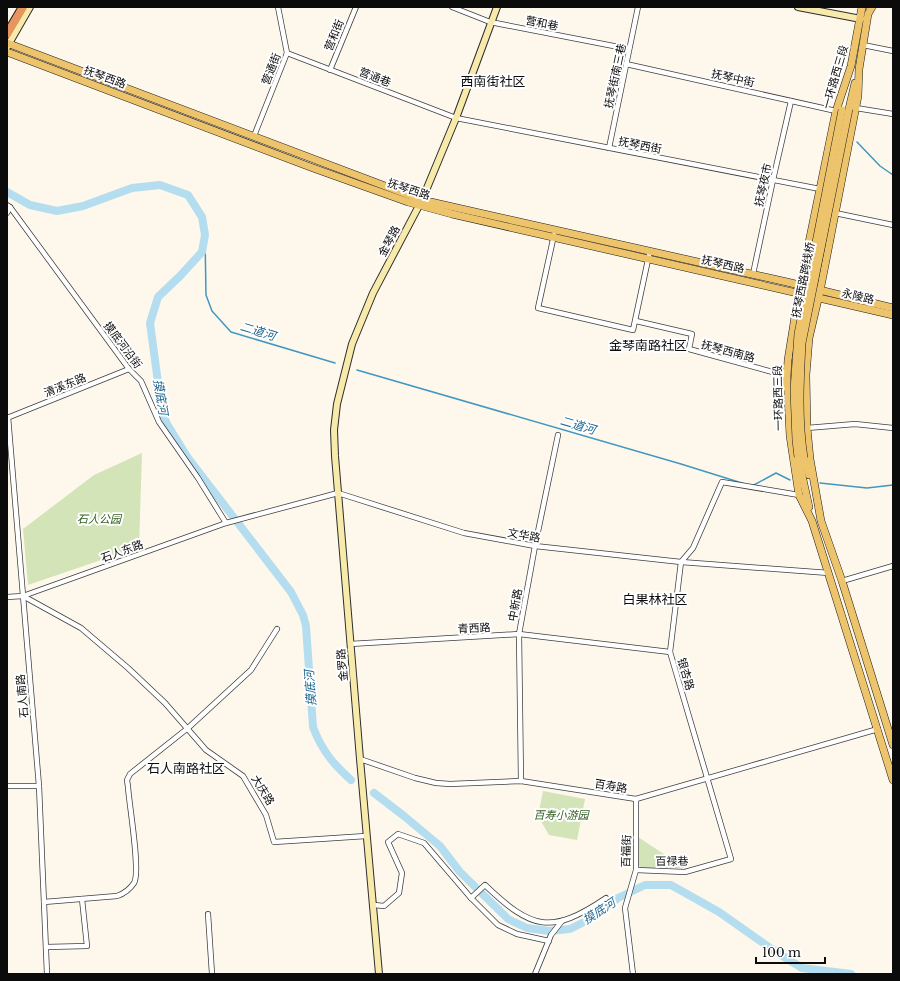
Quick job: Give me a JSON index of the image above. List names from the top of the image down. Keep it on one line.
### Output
{"streets":{"main road":["抚琴西路","一环路西三段","抚琴西路跨线桥","永陵路"],"street":["营和巷","营和街","营通街","抚琴街南三巷","营通巷","抚琴中街","抚琴西街","抚琴夜市","金琴路","摸底河沿街","抚琴西南路","清溪东路","文华路","石人东路","中新路","青西路","金罗路","银杏路","石人南路","百寿路","大庆路","百福街","百禄巷"]},"crossings":[["营和巷","抚琴街南三巷"],["营和巷","金琴路"],["营和街","营通巷"],["营通街","抚琴西路"],["营通街","营通巷"],["抚琴街南三巷","抚琴中街"],["抚琴街南三巷","抚琴西街"],["抚琴西路","一环路西三段"],["抚琴西路","抚琴夜市"],["抚琴西路","金琴路"],["抚琴西路","永陵路"],["营通巷","抚琴西街"],["营通巷","金琴路"],["一环路西三段","抚琴中街"],["一环路西三段","抚琴西街"],["一环路西三段","抚琴西路跨线桥"],["一环路西三段","抚琴西南路"],["一环路西三段","文华路"],["一环路西三段","百寿路"],["抚琴中街","抚琴夜市"],["抚琴中街","抚琴西路跨线桥"],["抚琴西街","抚琴夜市"],["抚琴西街","金琴路"],["金琴路","文华路"],["金琴路","金罗路"],["摸底河沿街","清溪东路"],["摸底河沿街","石人东路"],["清溪东路","石人南路"],["文华路","中新路"],["文华路","金罗路"],["文华路","银杏路"],["石人东路","石人南路"],["石人东路","大庆路"],["中新路","青西路"],["中新路","百寿路"],["青西路","金罗路"],["青西路","银杏路"],["金罗路","百寿路"],["金罗路","大庆路"],["银杏路","百寿路"],["银杏路","百禄巷"],["石人南路","大庆路"],["百寿路","百福街"],["百福街","百禄巷"]],"districts":["西南街社区","金琴南路社区","白果林社区","石人南路社区"],"water":["二道河","摸底河"],"parks":["石人公园","百寿小游园"],"scale_bar":"100 m"}
